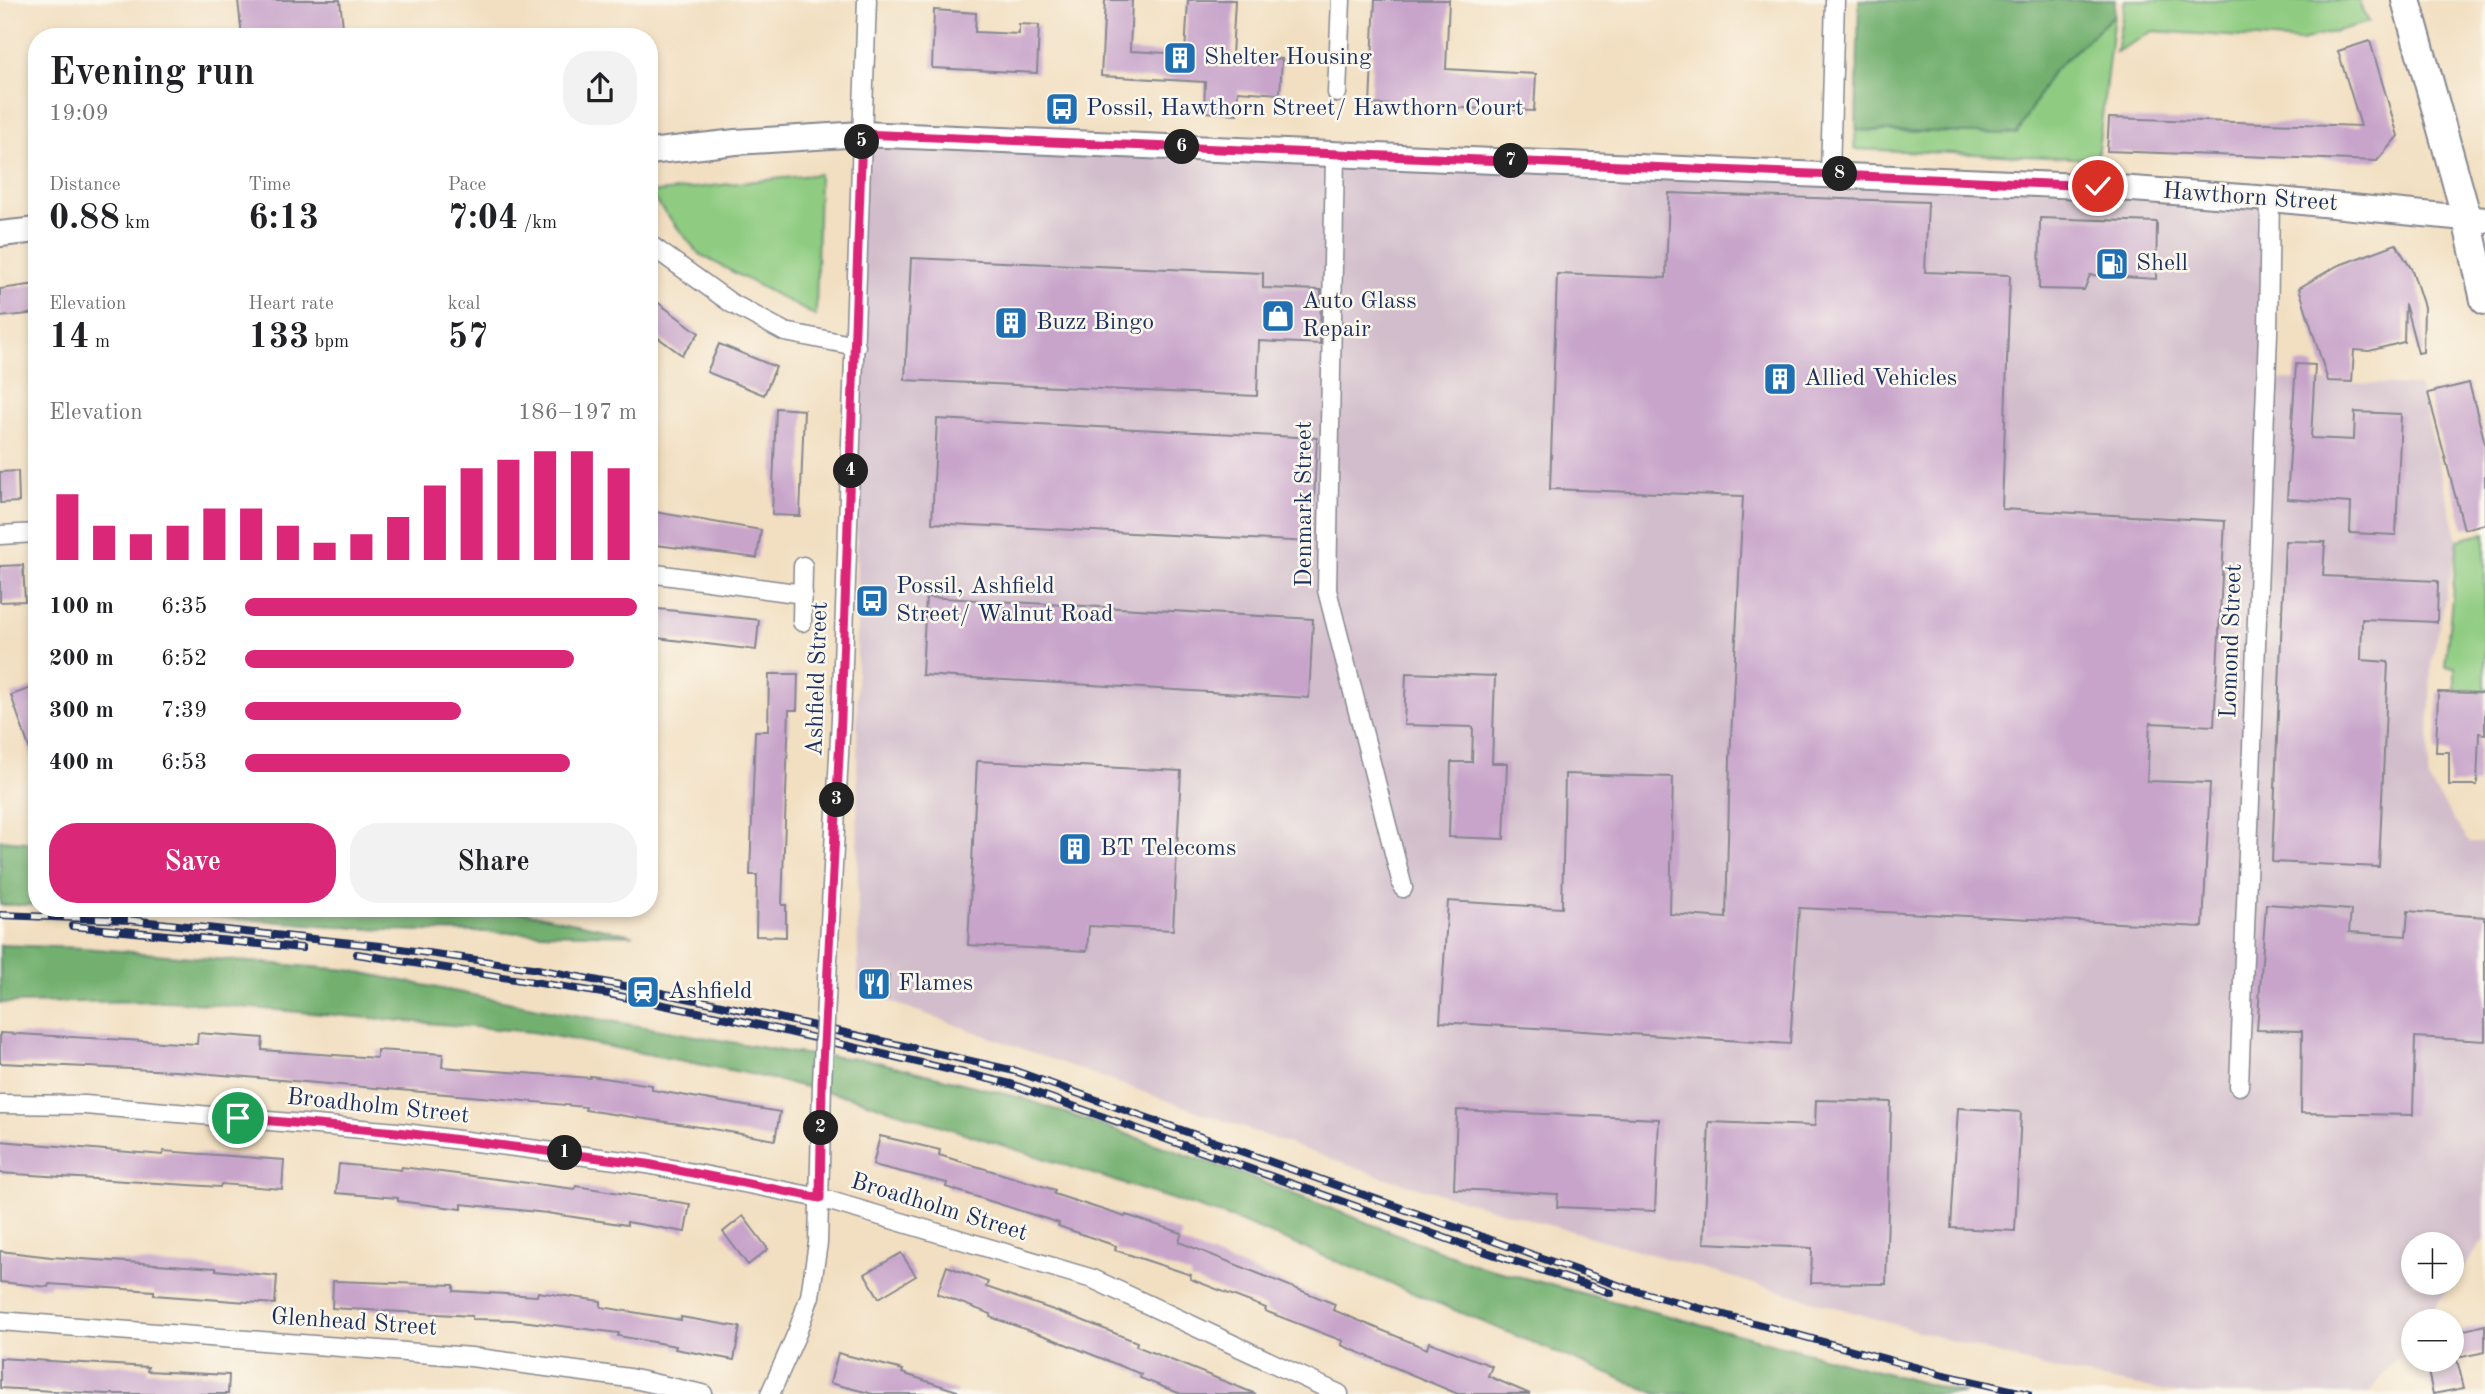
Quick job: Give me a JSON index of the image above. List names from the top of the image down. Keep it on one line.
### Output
{"streets":{"main road":["Hawthorn Street"],"street":["Denmark Street","Lomond Street","Ashfield Street","Broadholm Street","Glenhead Street"]},"crossings":[["Hawthorn Street","Denmark Street"],["Hawthorn Street","Lomond Street"],["Hawthorn Street","Ashfield Street"],["Ashfield Street","Broadholm Street"]],"places":{"building":["Shelter Housing","Buzz Bingo","Allied Vehicles","BT Telecoms"],"bus stop":["Possil, Hawthorn Street/ Hawthorn Court","Possil, Ashfield Street/ Walnut Road"],"fuel station":["Shell"],"shop":["Auto Glass Repair"],"restaurant":["Flames"],"station":["Ashfield"]},"page":{"heading":["Evening run","19:09"],"pins":["5","6","7","8","4","3","2","1"],"stats":[["Distance","0.88 km"],["Time","6:13"],["Pace","7:04 /km"],["Elevation","14 m"],["Heart rate","133 bpm"],["kcal","57"]],"chart":["Elevation","186–197 m"],"list":[{"name":"100 m","note":"6:35"},{"name":"200 m","note":"6:52"},{"name":"300 m","note":"7:39"},{"name":"400 m","note":"6:53"}],"buttons":["Save","Share"],"map_buttons":["+","−"]}}
